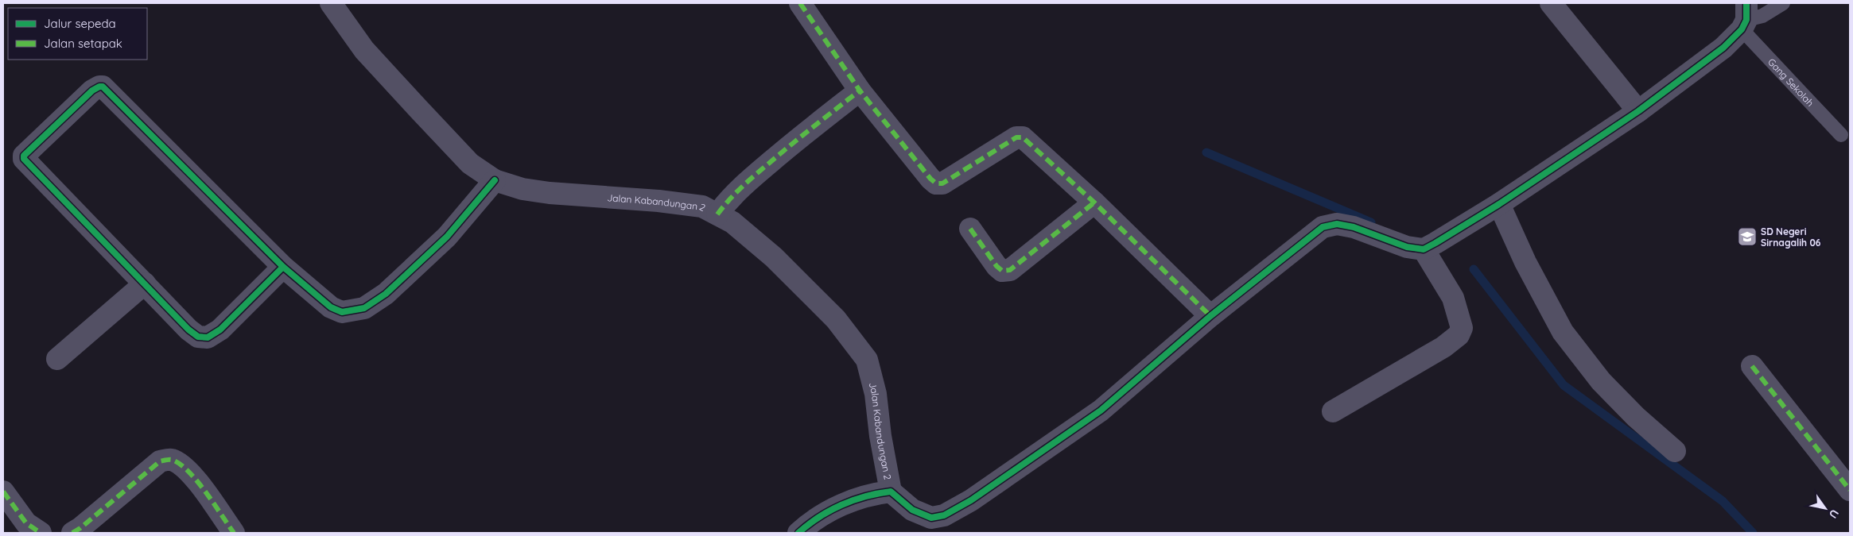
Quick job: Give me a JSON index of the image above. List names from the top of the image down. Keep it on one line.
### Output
{"streets":{"street":["Jalan Kabandungan 2"],"lane":["Gang Sekolah"]},"places":{"school or university":["SD Negeri Sirnagalih 06"]},"legend":["Jalur sepeda","Jalan setapak"],"north":"bottom right"}
